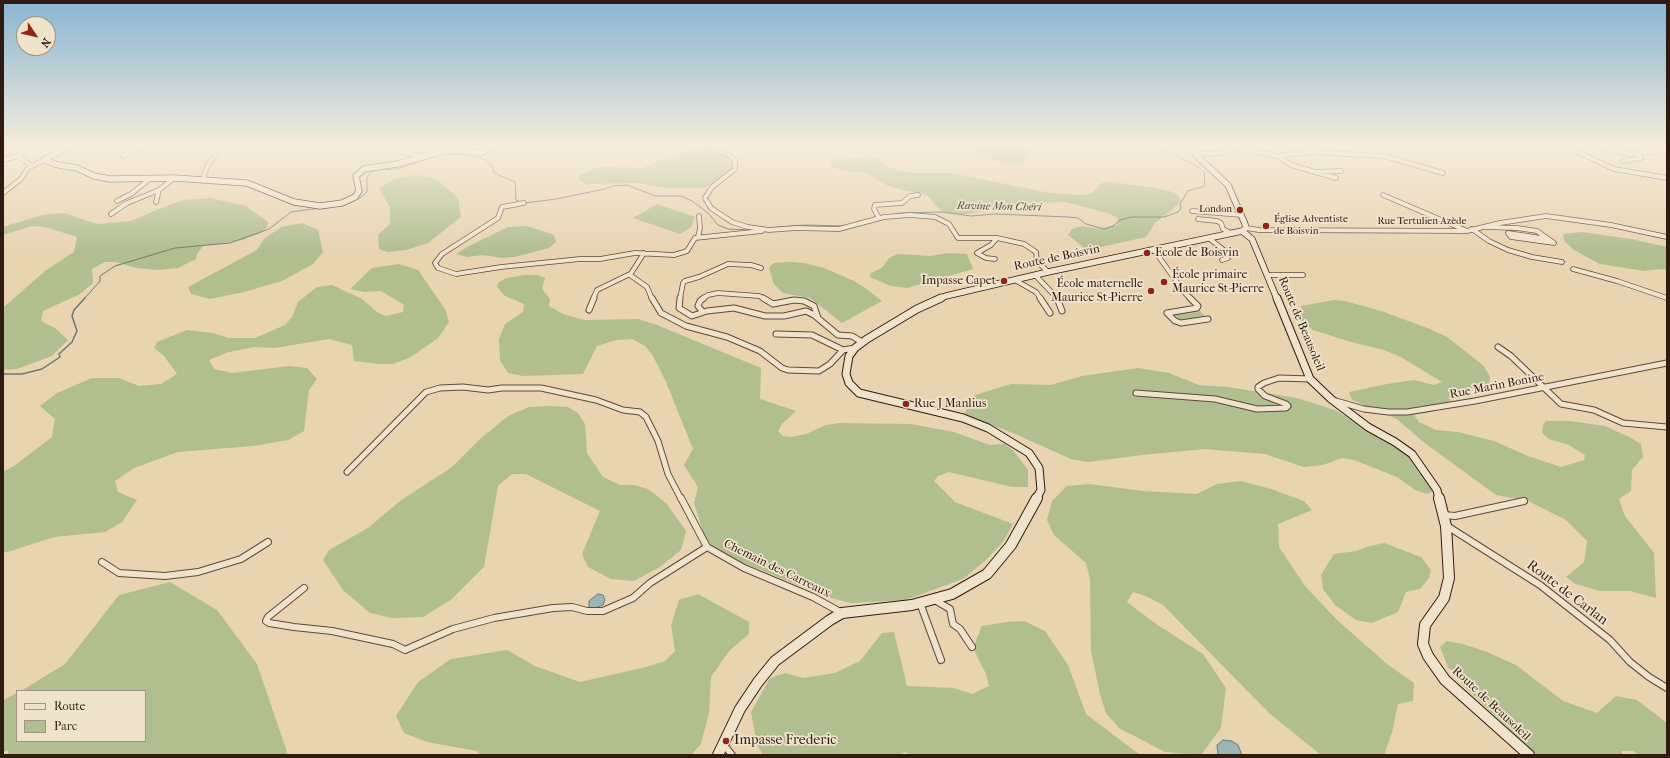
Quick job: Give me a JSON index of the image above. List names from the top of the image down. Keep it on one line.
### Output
{"streets":{"street":["Rue Tertulien Azède","Route de Boisvin","Route de Beausoleil","Rue Marin Bonine","Chemain des Carreaux","Route de Carlan"]},"crossings":[["Rue Tertulien Azède","Route de Boisvin"],["Rue Tertulien Azède","Route de Beausoleil"],["Route de Boisvin","Route de Beausoleil"],["Route de Boisvin","Chemain des Carreaux"],["Route de Beausoleil","Rue Marin Bonine"],["Route de Beausoleil","Route de Carlan"]],"water":["Ravine Mon Chéri"],"places":["London","Église Adventiste de Boisvin","Ecole de Boisvin","Impasse Capet","École primaire Maurice St-Pierre","École maternelle Maurice St-Pierre","Rue J Manlius","Impasse Frederic"],"legend":["Route","Parc"],"north":"bottom right"}
